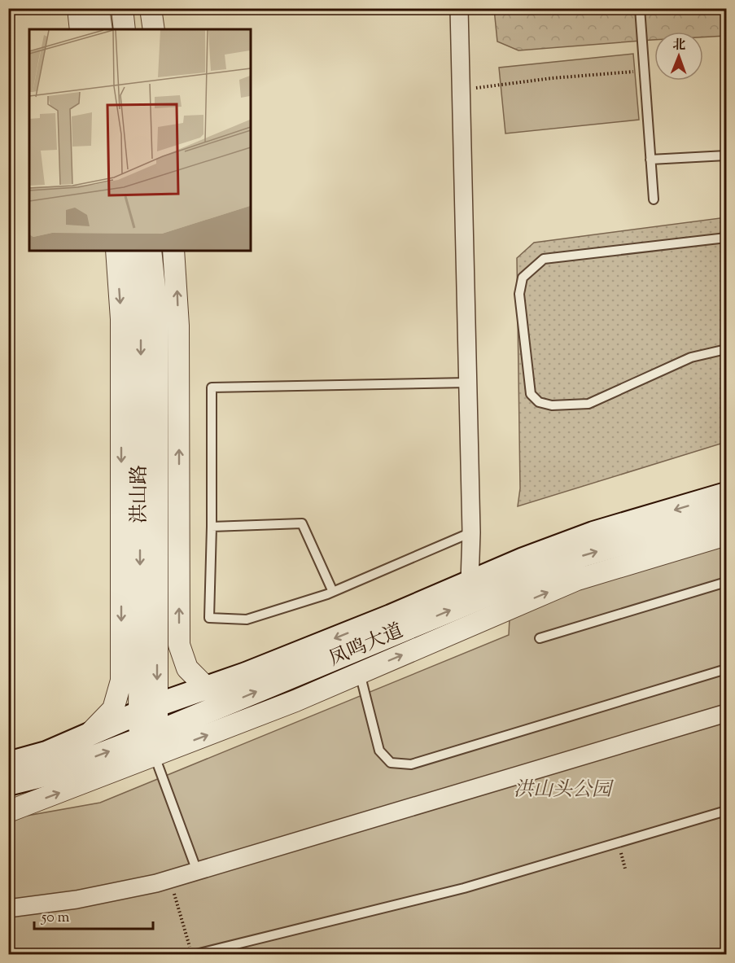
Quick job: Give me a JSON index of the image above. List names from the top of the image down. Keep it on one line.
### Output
{"streets":{"main road":["凤鸣大道"],"street":["洪山路"]},"crossings":[["洪山路","凤鸣大道"]],"parks":["洪山头公园"],"scale_bar":"50 m","north":"top"}
